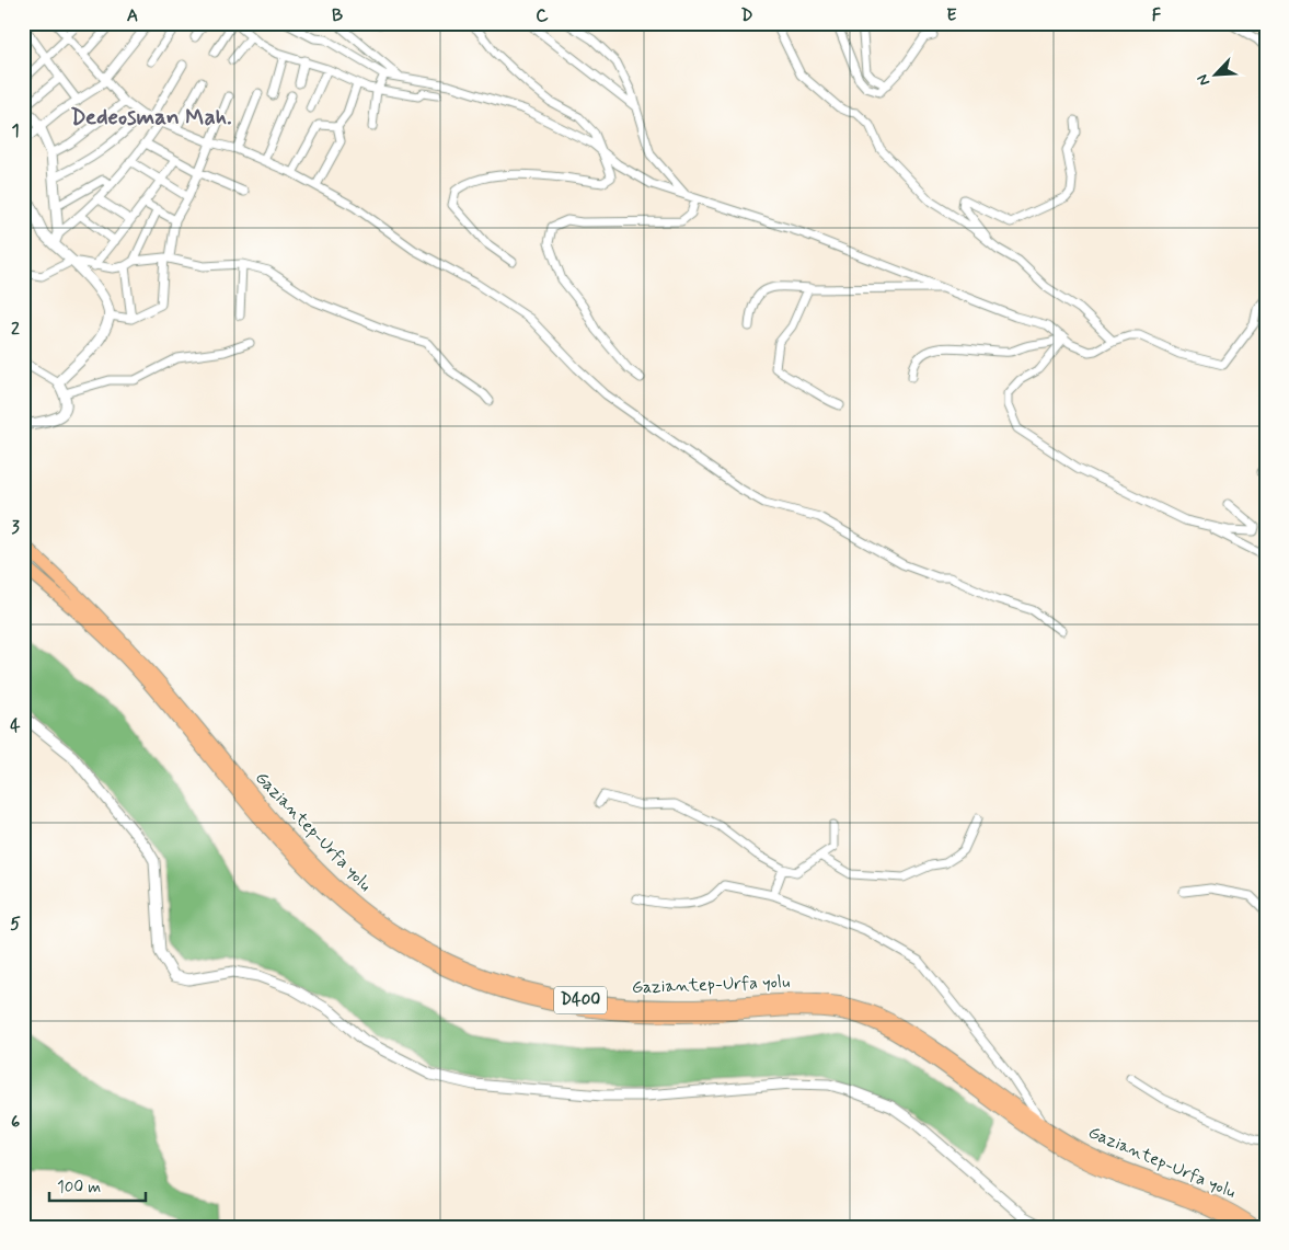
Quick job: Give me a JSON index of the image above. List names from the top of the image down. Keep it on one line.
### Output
{"streets":{"highway":["Gaziantep-Urfa yolu","D400"]},"districts":["Dedeosman Mah."],"scale_bar":"100 m","north":"bottom left","grid":{"columns":["A","B","C","D","E","F"],"rows":["1","2","3","4","5","6"]}}
